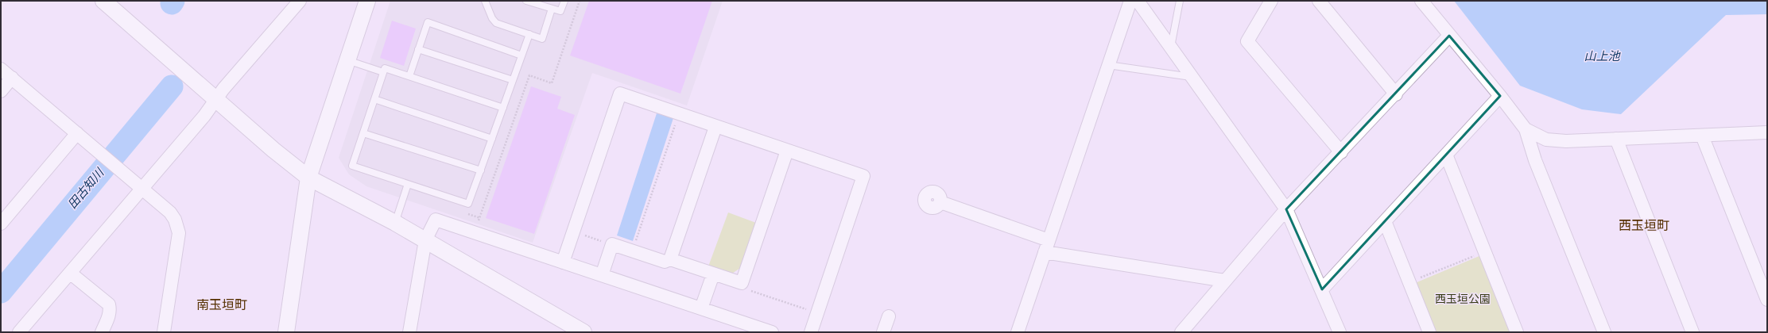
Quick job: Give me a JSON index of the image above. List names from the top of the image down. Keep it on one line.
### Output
{"districts":["西玉垣町","南玉垣町"],"water":["山上池","田古知川"],"parks":["西玉垣公園"]}
